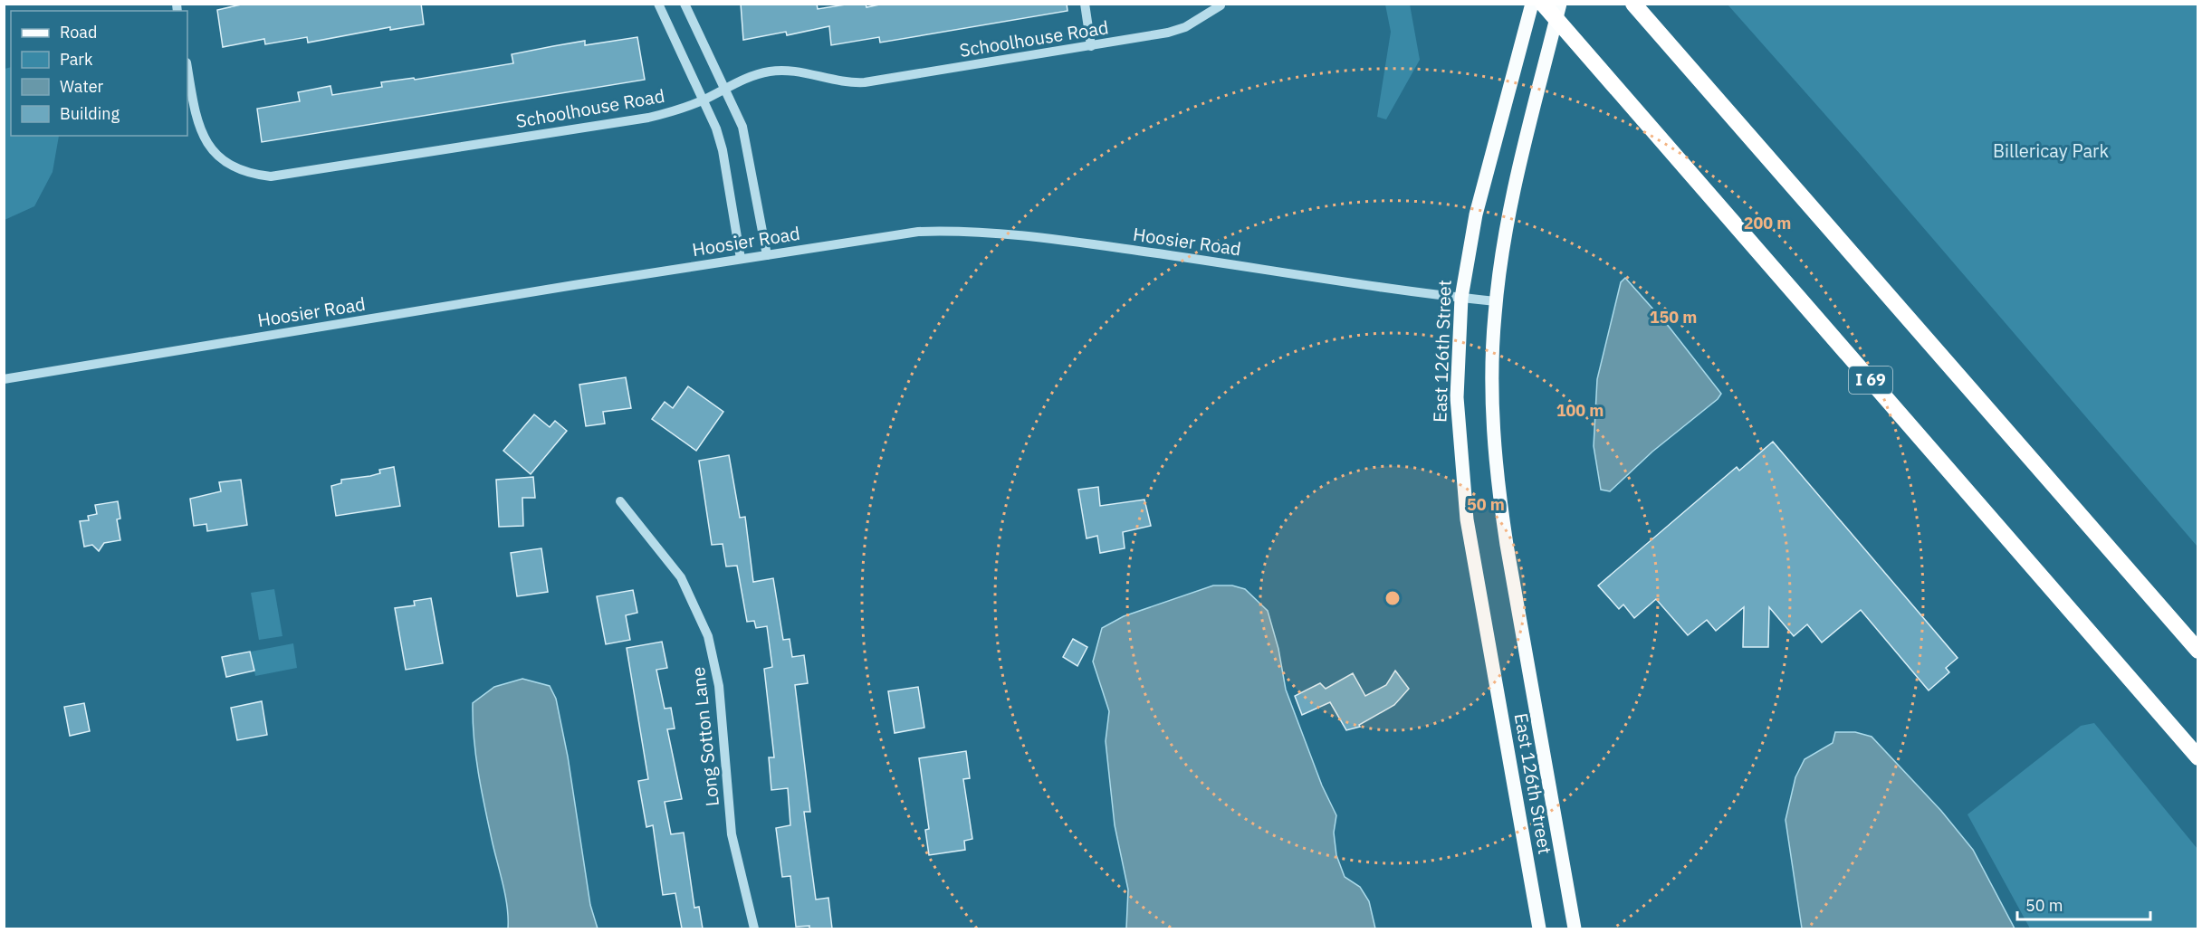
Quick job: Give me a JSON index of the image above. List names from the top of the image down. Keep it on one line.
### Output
{"streets":{"highway":["I 69"],"main road":["East 126th Street"],"street":["Schoolhouse Road","Hoosier Road","Long Sotton Lane"]},"crossings":[["Hoosier Road","East 126th Street"]],"parks":["Billericay Park"],"legend":["Road","Park","Water","Building"],"scale_bar":"50 m","rings":["200 m","150 m","100 m","50 m"]}
